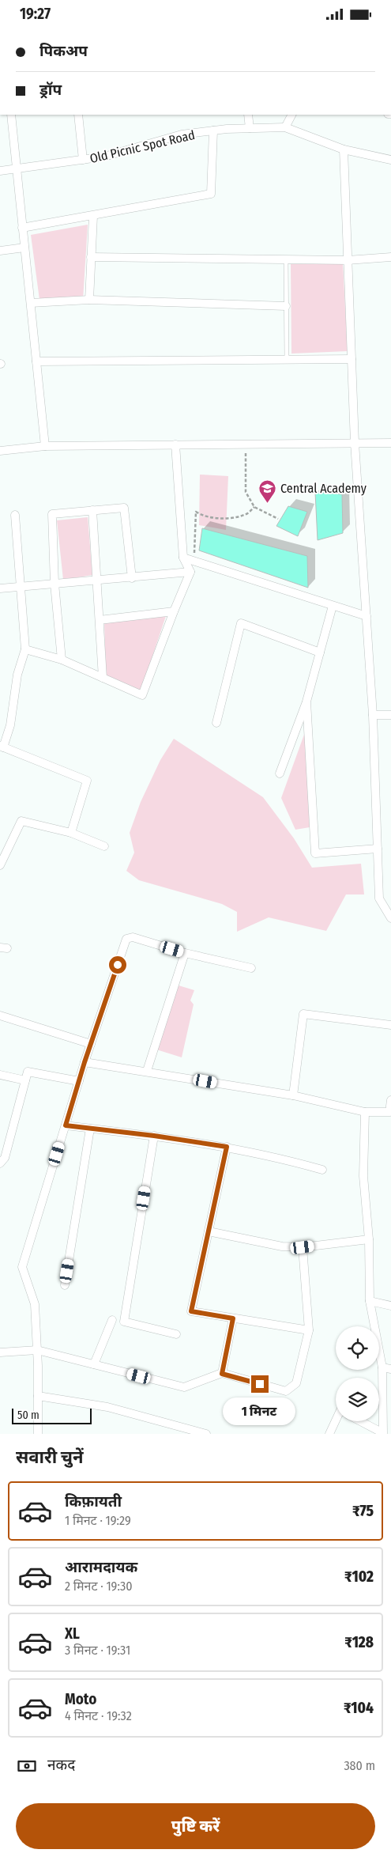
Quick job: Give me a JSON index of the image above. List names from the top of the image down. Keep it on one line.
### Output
{"streets":{"street":["Old Picnic Spot Road"]},"places":{"school or university":["Central Academy"]},"scale_bar":"50 m","page":{"status":"19:27","banner":["पिकअप","ड्रॉप"],"bubble":"1 मिनट","scale":"50 m","heading":"सवारी चुनें","list":[{"name":"किफ़ायती","note":"1 मिनट · 19:29","value":"₹75"},{"name":"आरामदायक","note":"2 मिनट · 19:30","value":"₹102"},{"name":"XL","note":"3 मिनट · 19:31","value":"₹128"},{"name":"Moto","note":"4 मिनट · 19:32","value":"₹104"}],"pay":["नकद","380 m"],"buttons":"पुष्टि करें"}}
